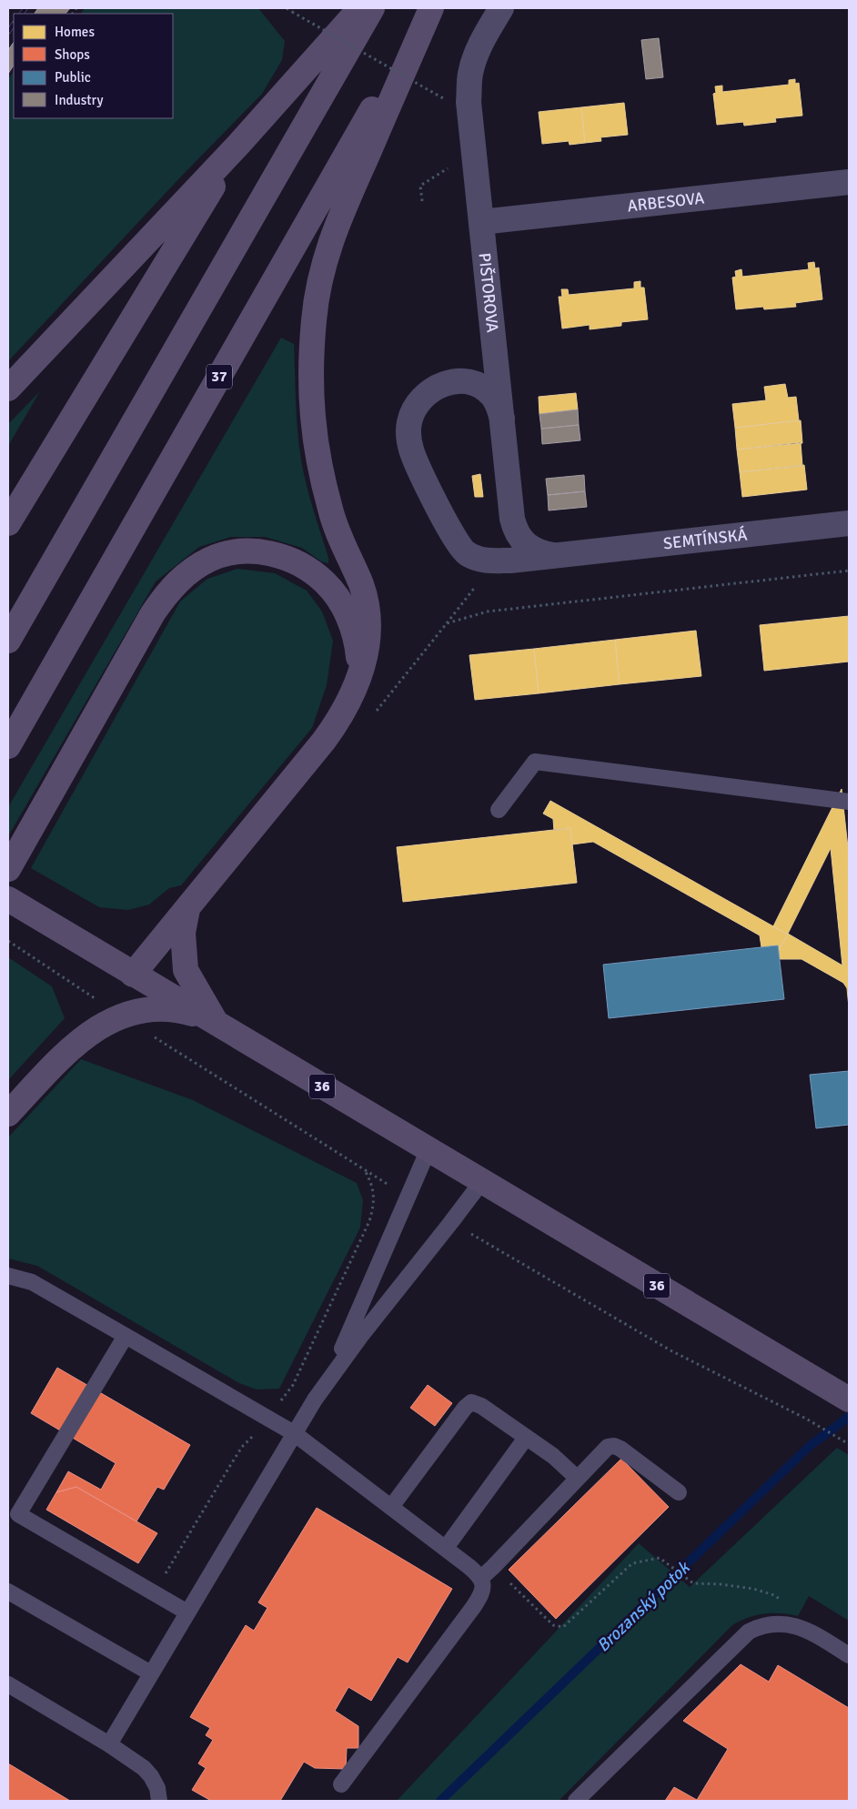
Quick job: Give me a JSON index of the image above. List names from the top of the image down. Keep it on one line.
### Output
{"streets":{"main road":["37","36"],"street":["ARBESOVA","PIŠTOROVA","SEMTÍNSKÁ"]},"crossings":[["ARBESOVA","PIŠTOROVA"],["PIŠTOROVA","SEMTÍNSKÁ"]],"water":["Brozanský potok"],"legend":["Homes","Shops","Public","Industry"]}
